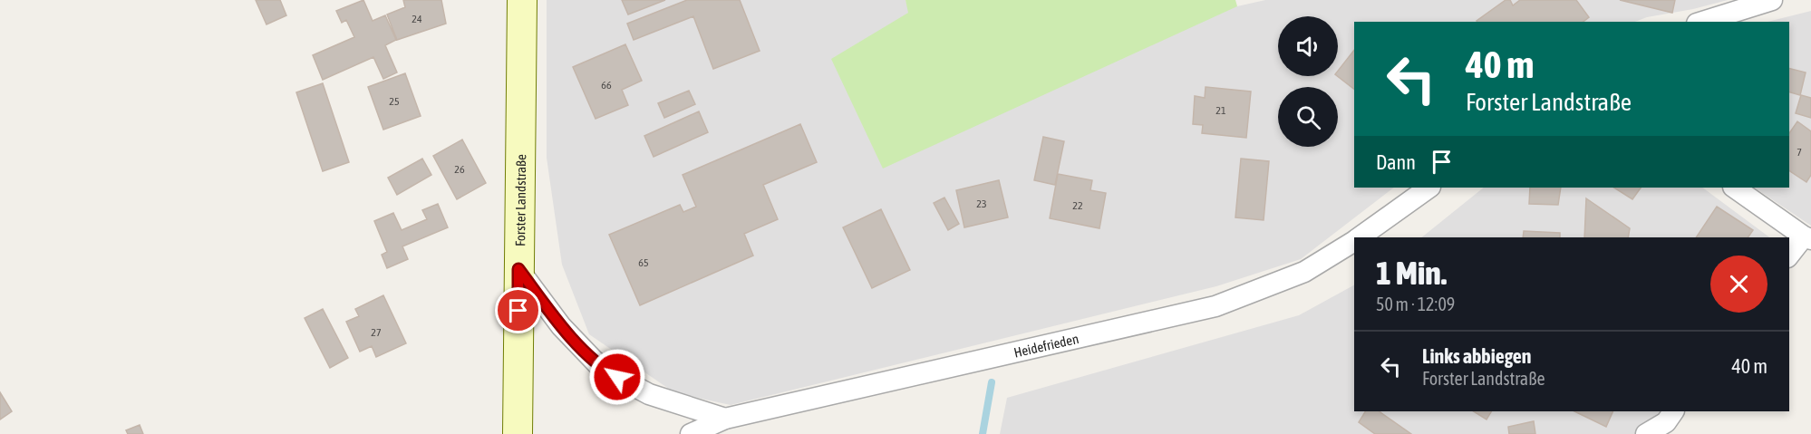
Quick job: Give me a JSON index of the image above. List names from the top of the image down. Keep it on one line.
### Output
{"streets":{"main road":["Forster Landstraße"],"street":["Heidefrieden"]},"house_numbers":["24","66","25","21","7","26","23","22","65","27"],"page":{"turn":["40 m","Forster Landstraße"],"then":"Dann","heading":["1 Min.","50 m · 12:09"],"list":[{"name":"Links abbiegen","note":"Forster Landstraße","value":"40 m"}]}}
